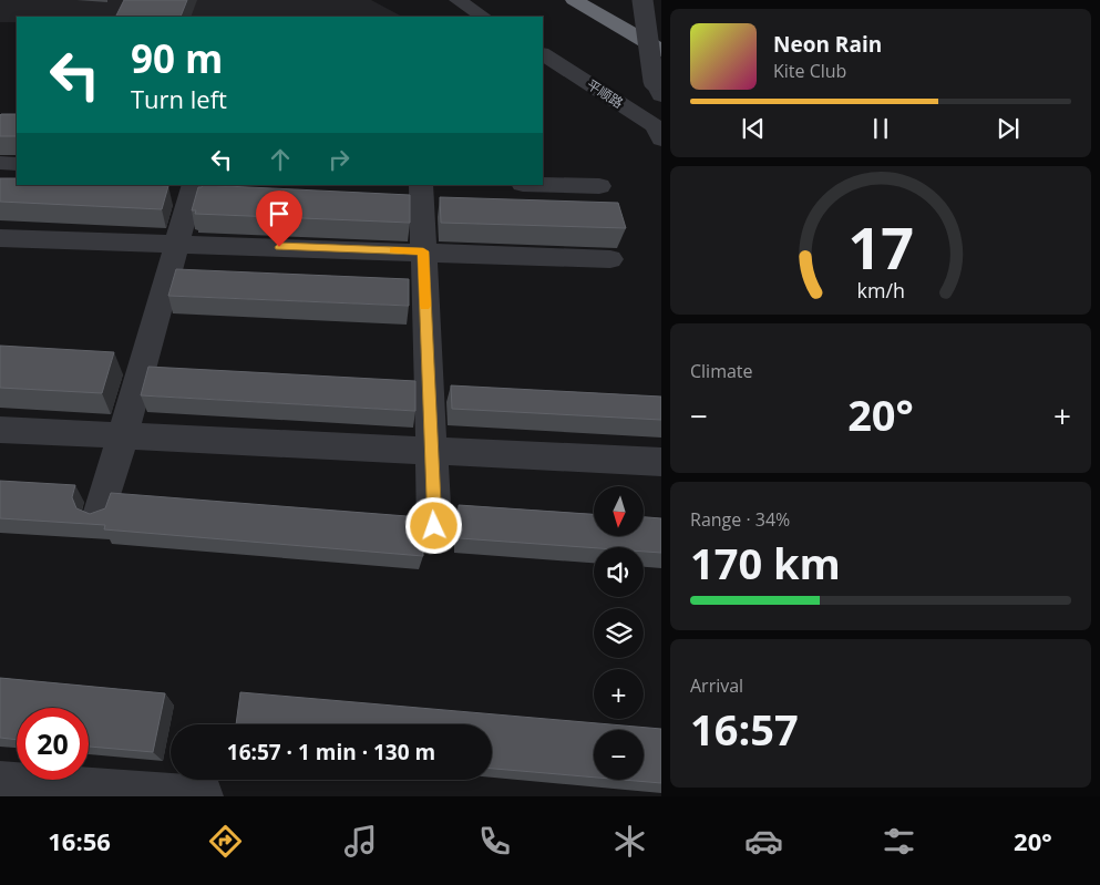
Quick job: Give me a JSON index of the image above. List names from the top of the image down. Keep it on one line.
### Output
{"streets":{"street":["平顺路"]},"north":"bottom","page":{"turn":["90 m","Turn left"],"song":["Neon Rain","Kite Club"],"tile":["Climate",["Range · 34%","170 km"],["Arrival","16:57"]],"heat":["−","20°","+"],"map_buttons":["+","−"],"limit":"20","trip":"16:57 · 1 min · 130 m","tabs":["16:56","20°"],"gauge":["17","km/h"]}}
